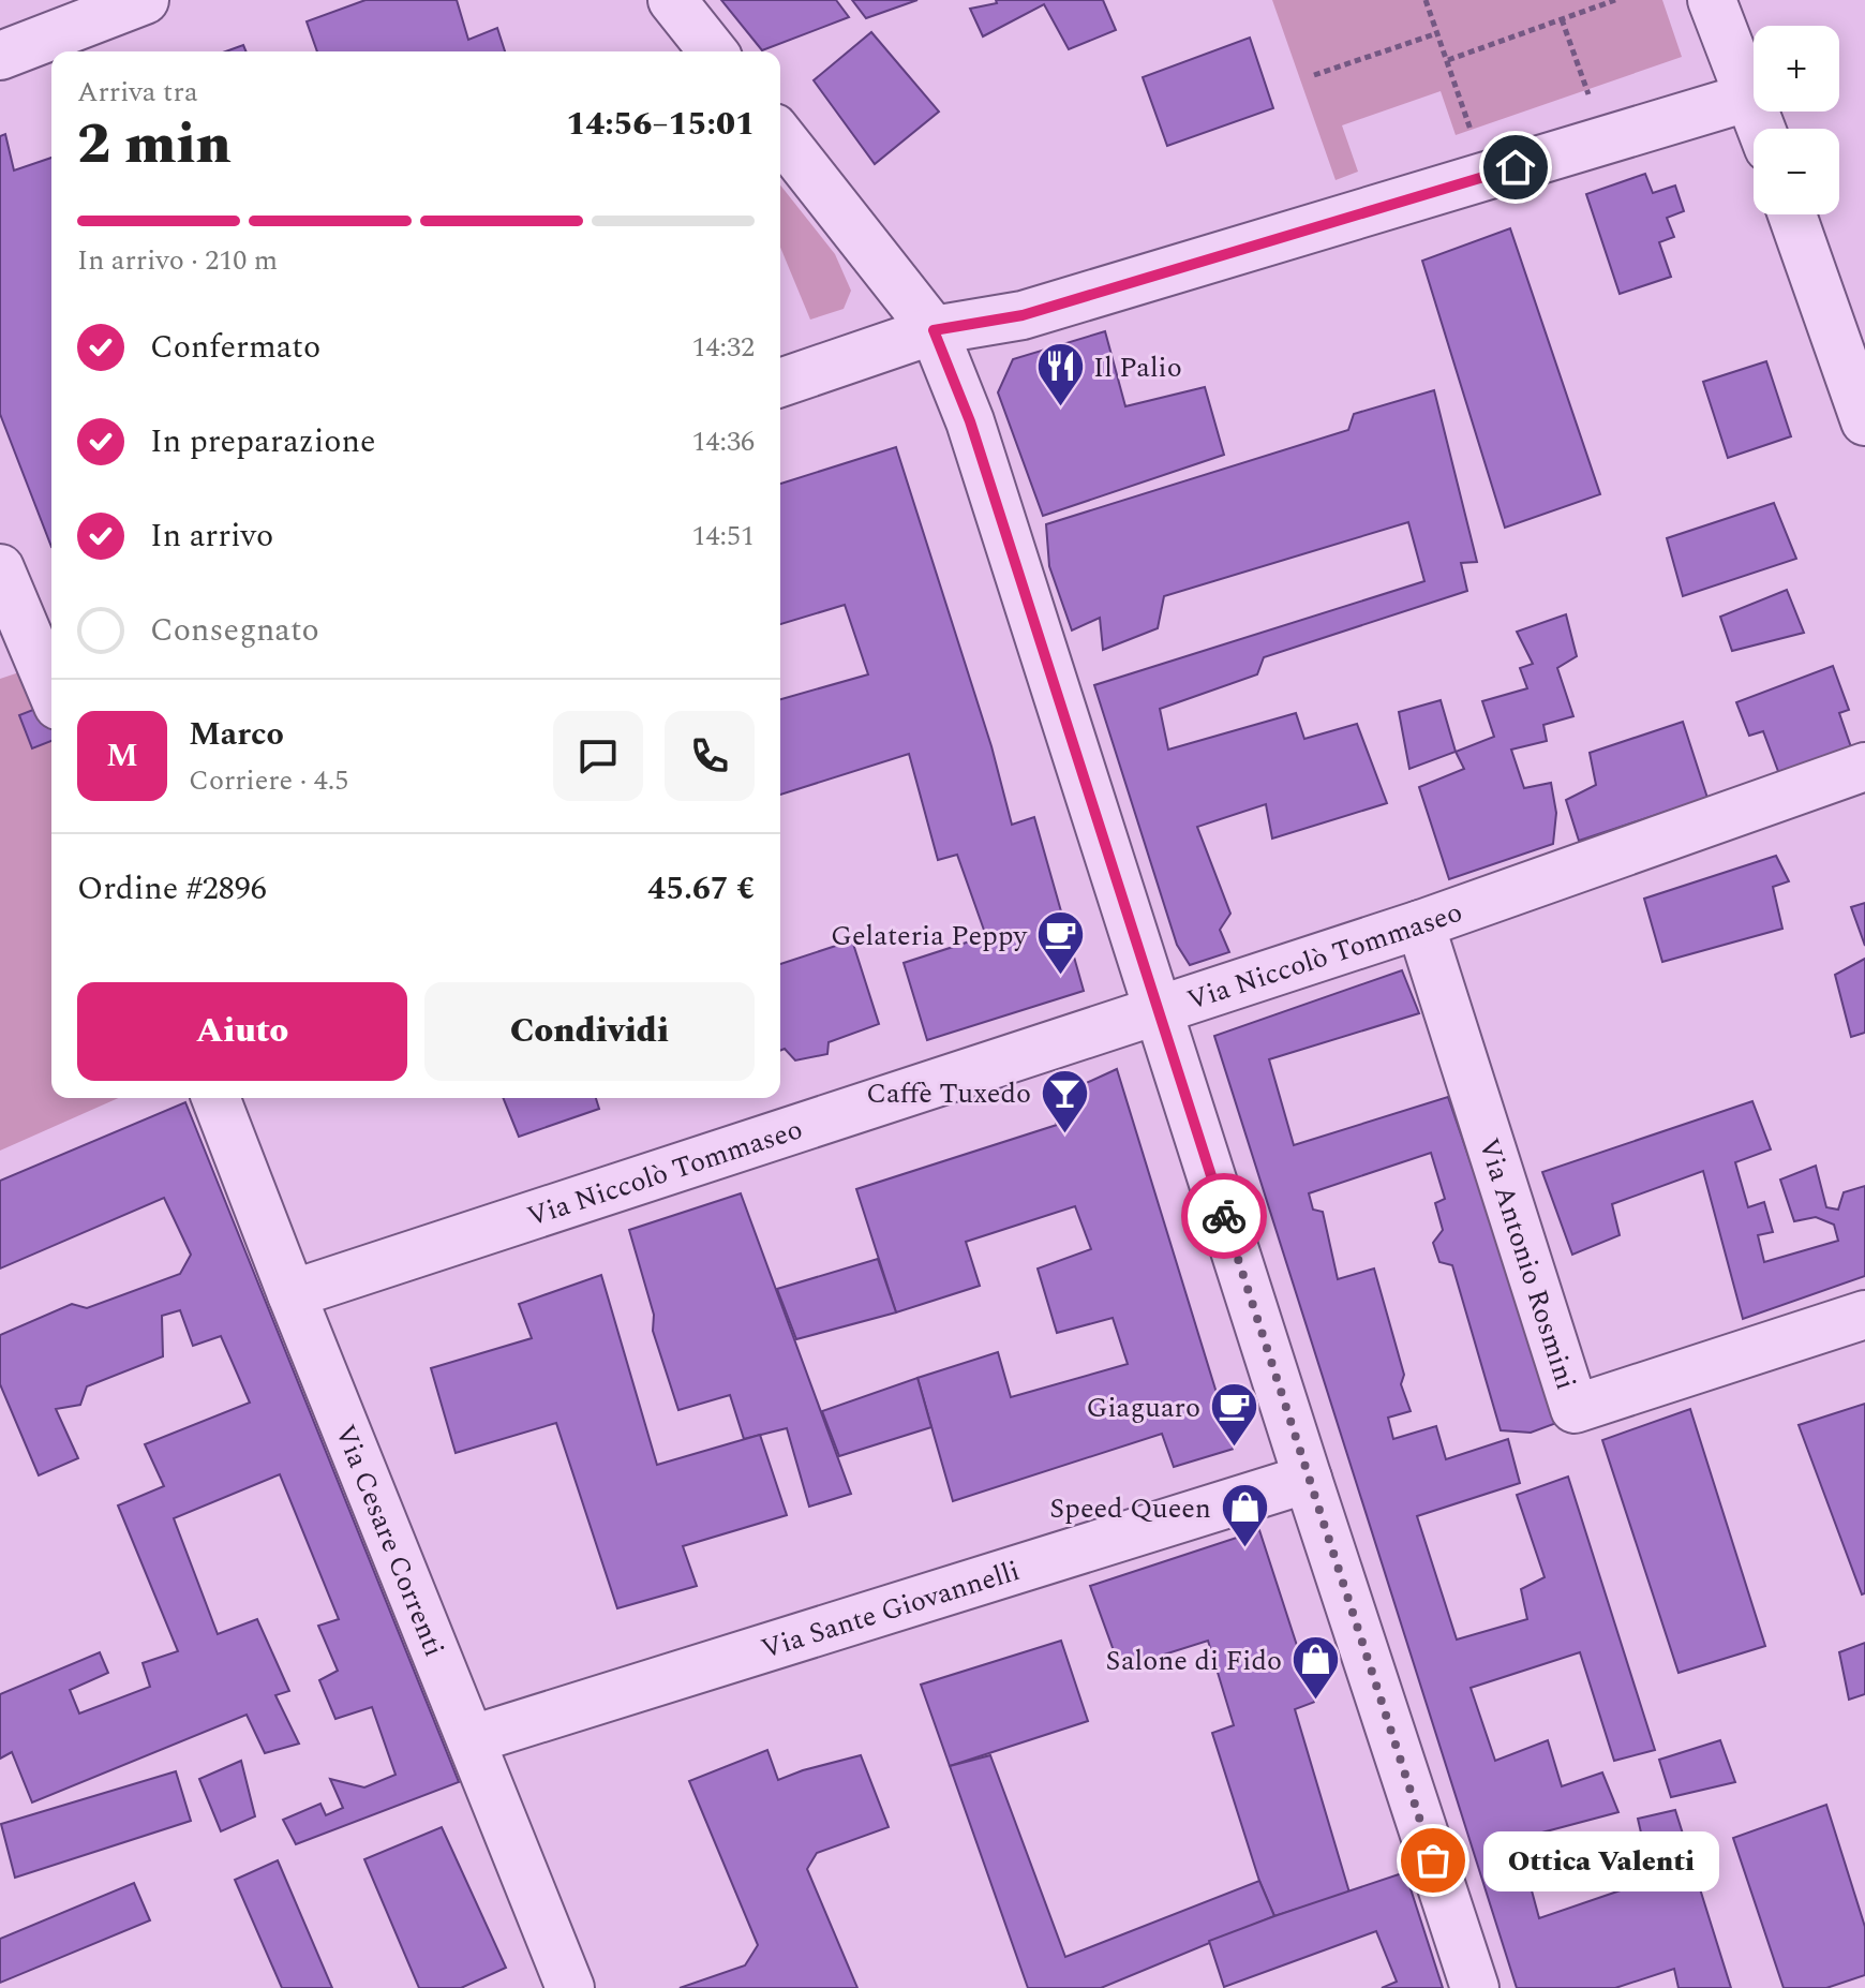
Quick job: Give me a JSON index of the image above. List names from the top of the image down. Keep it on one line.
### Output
{"streets":{"street":["Via Niccolò Tommaseo","Via Antonio Rosmini","Via Cesare Correnti","Via Sante Giovannelli"]},"crossings":[["Via Niccolò Tommaseo","Via Antonio Rosmini"],["Via Niccolò Tommaseo","Via Cesare Correnti"],["Via Cesare Correnti","Via Sante Giovannelli"]],"places":{"restaurant":["Il Palio"],"cafe":["Gelateria Peppy","Giaguaro"],"bar":["Caffè Tuxedo"],"shop":["Speed Queen","Salone di Fido"],"other":["Ottica Valenti"]},"page":{"map_buttons":["+","−"],"heading":["2 min","Arriva tra","14:56–15:01"],"panel":["Marco","Corriere · 4.5","Ordine #2896","45.67 €"],"bar":"In arrivo · 210 m","list":[["Confermato","14:32"],["In preparazione","14:36"],["In arrivo","14:51"],"Consegnato"],"round":"M","buttons":["Aiuto","Condividi"],"bubble":"Ottica Valenti"}}
